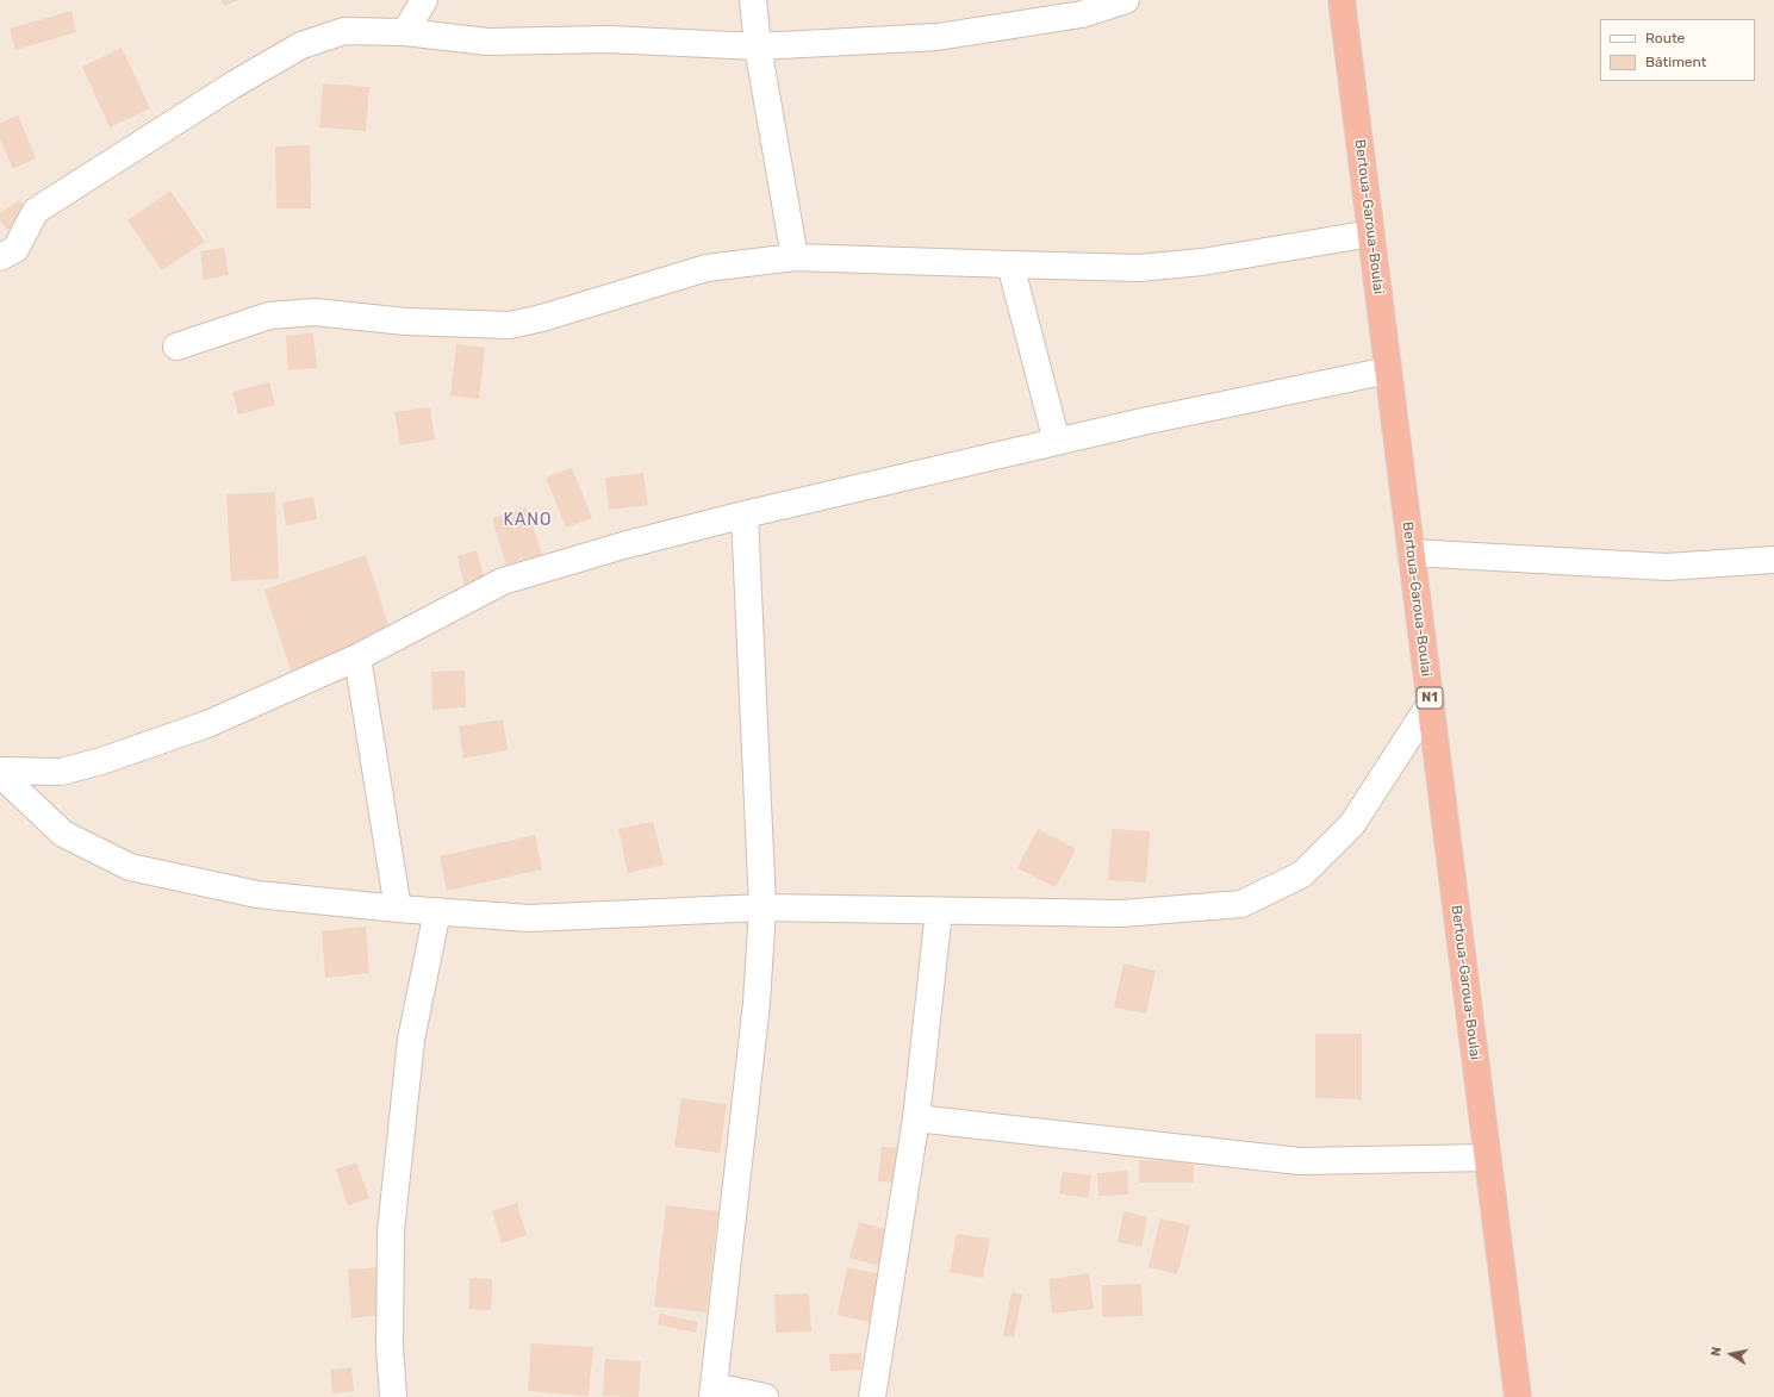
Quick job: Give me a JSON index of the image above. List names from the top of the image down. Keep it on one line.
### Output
{"streets":{"highway":["Bertoua-Garoua-Boulai","N1"]},"districts":["KANO"],"legend":["Route","Bâtiment"],"north":"left"}
